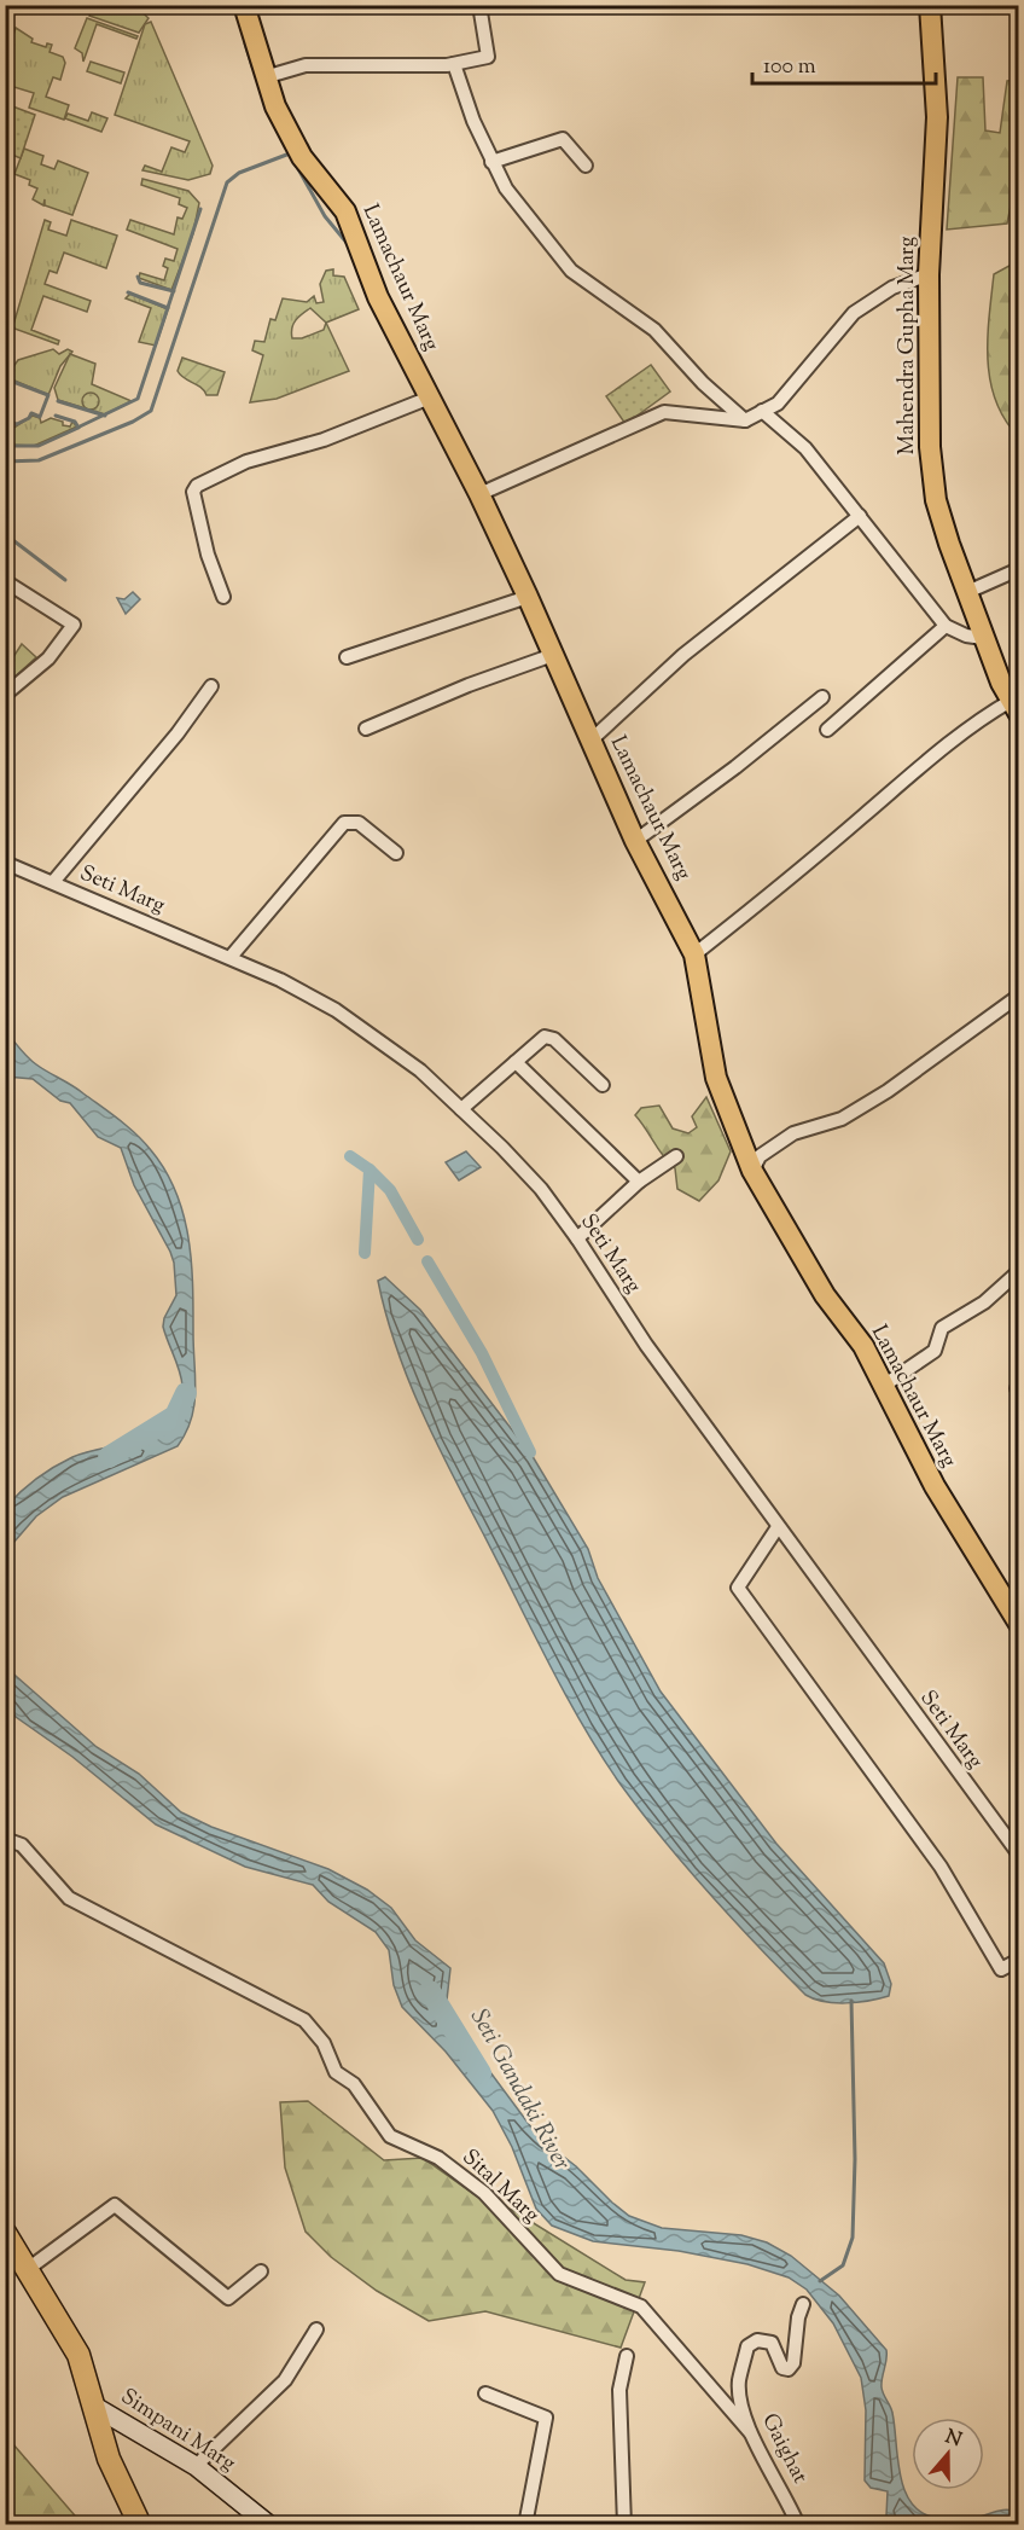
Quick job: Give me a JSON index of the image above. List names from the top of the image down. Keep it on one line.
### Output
{"streets":{"main road":["Lamachaur Marg","Mahendra Gupha Marg","Simpani Marg"],"street":["Seti Marg","Sital Marg","Gaighat"]},"crossings":[["Sital Marg","Gaighat"]],"water":["Seti Gandaki River"],"scale_bar":"100 m","north":"top"}
